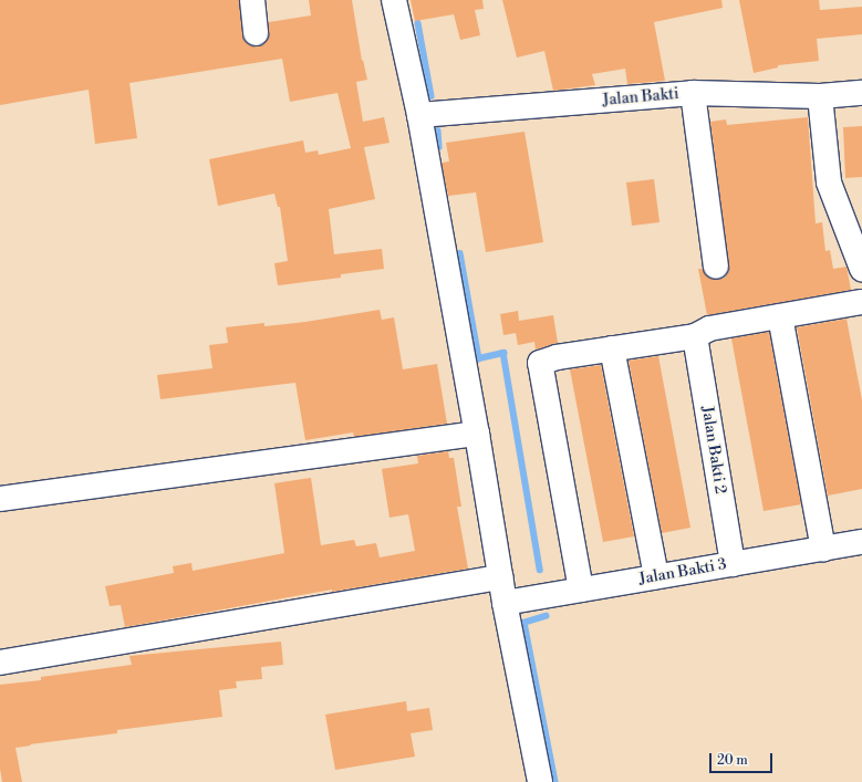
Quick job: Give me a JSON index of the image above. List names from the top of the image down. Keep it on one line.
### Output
{"streets":{"street":["Jalan Bakti","Jalan Bakti 2","Jalan Bakti 3"]},"crossings":[["Jalan Bakti 2","Jalan Bakti 3"]],"scale_bar":"20 m"}
